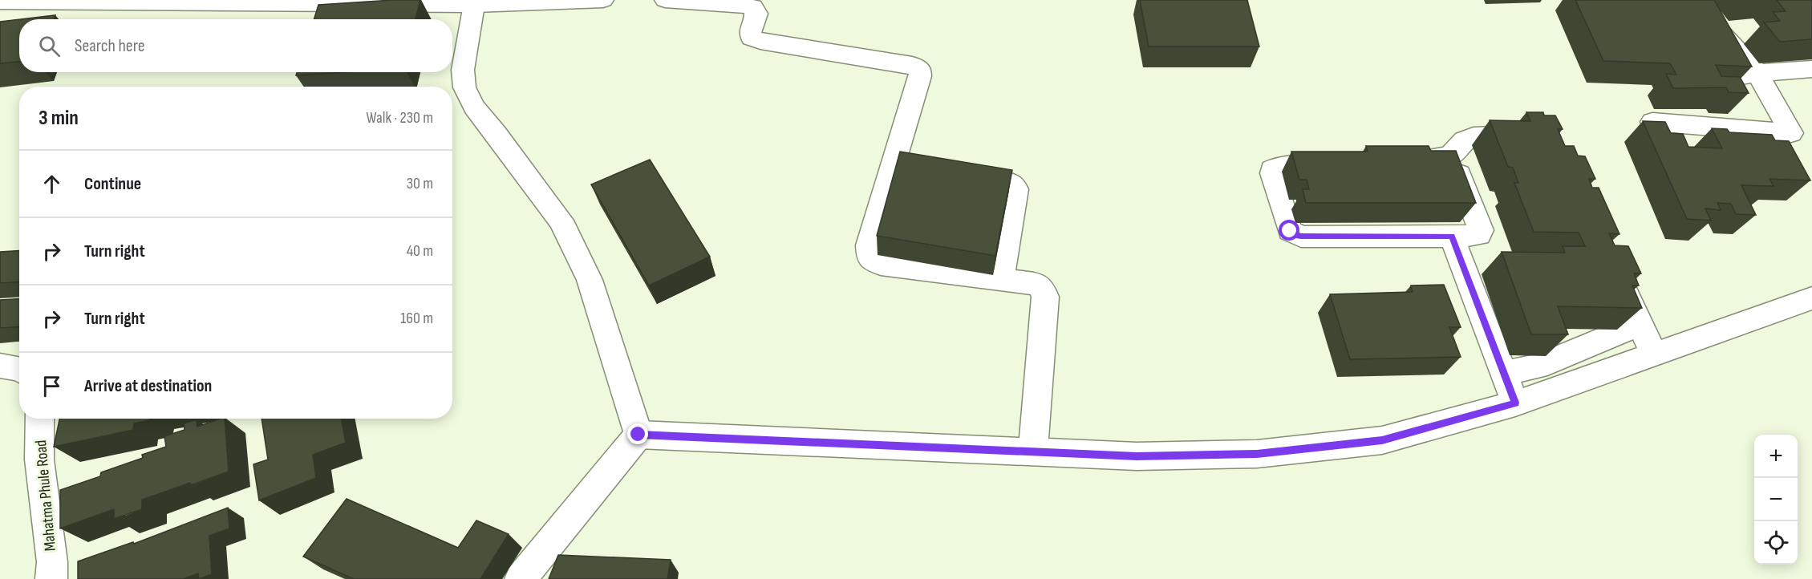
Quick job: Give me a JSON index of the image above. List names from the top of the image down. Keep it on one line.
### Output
{"streets":{"street":["Mahatma Phule Road"]},"page":{"search":"Search here","heading":["3 min","Walk · 230 m"],"list":[["Continue","30 m"],["Turn right","40 m"],["Turn right","160 m"],"Arrive at destination"],"map_buttons":["+","−"]}}
